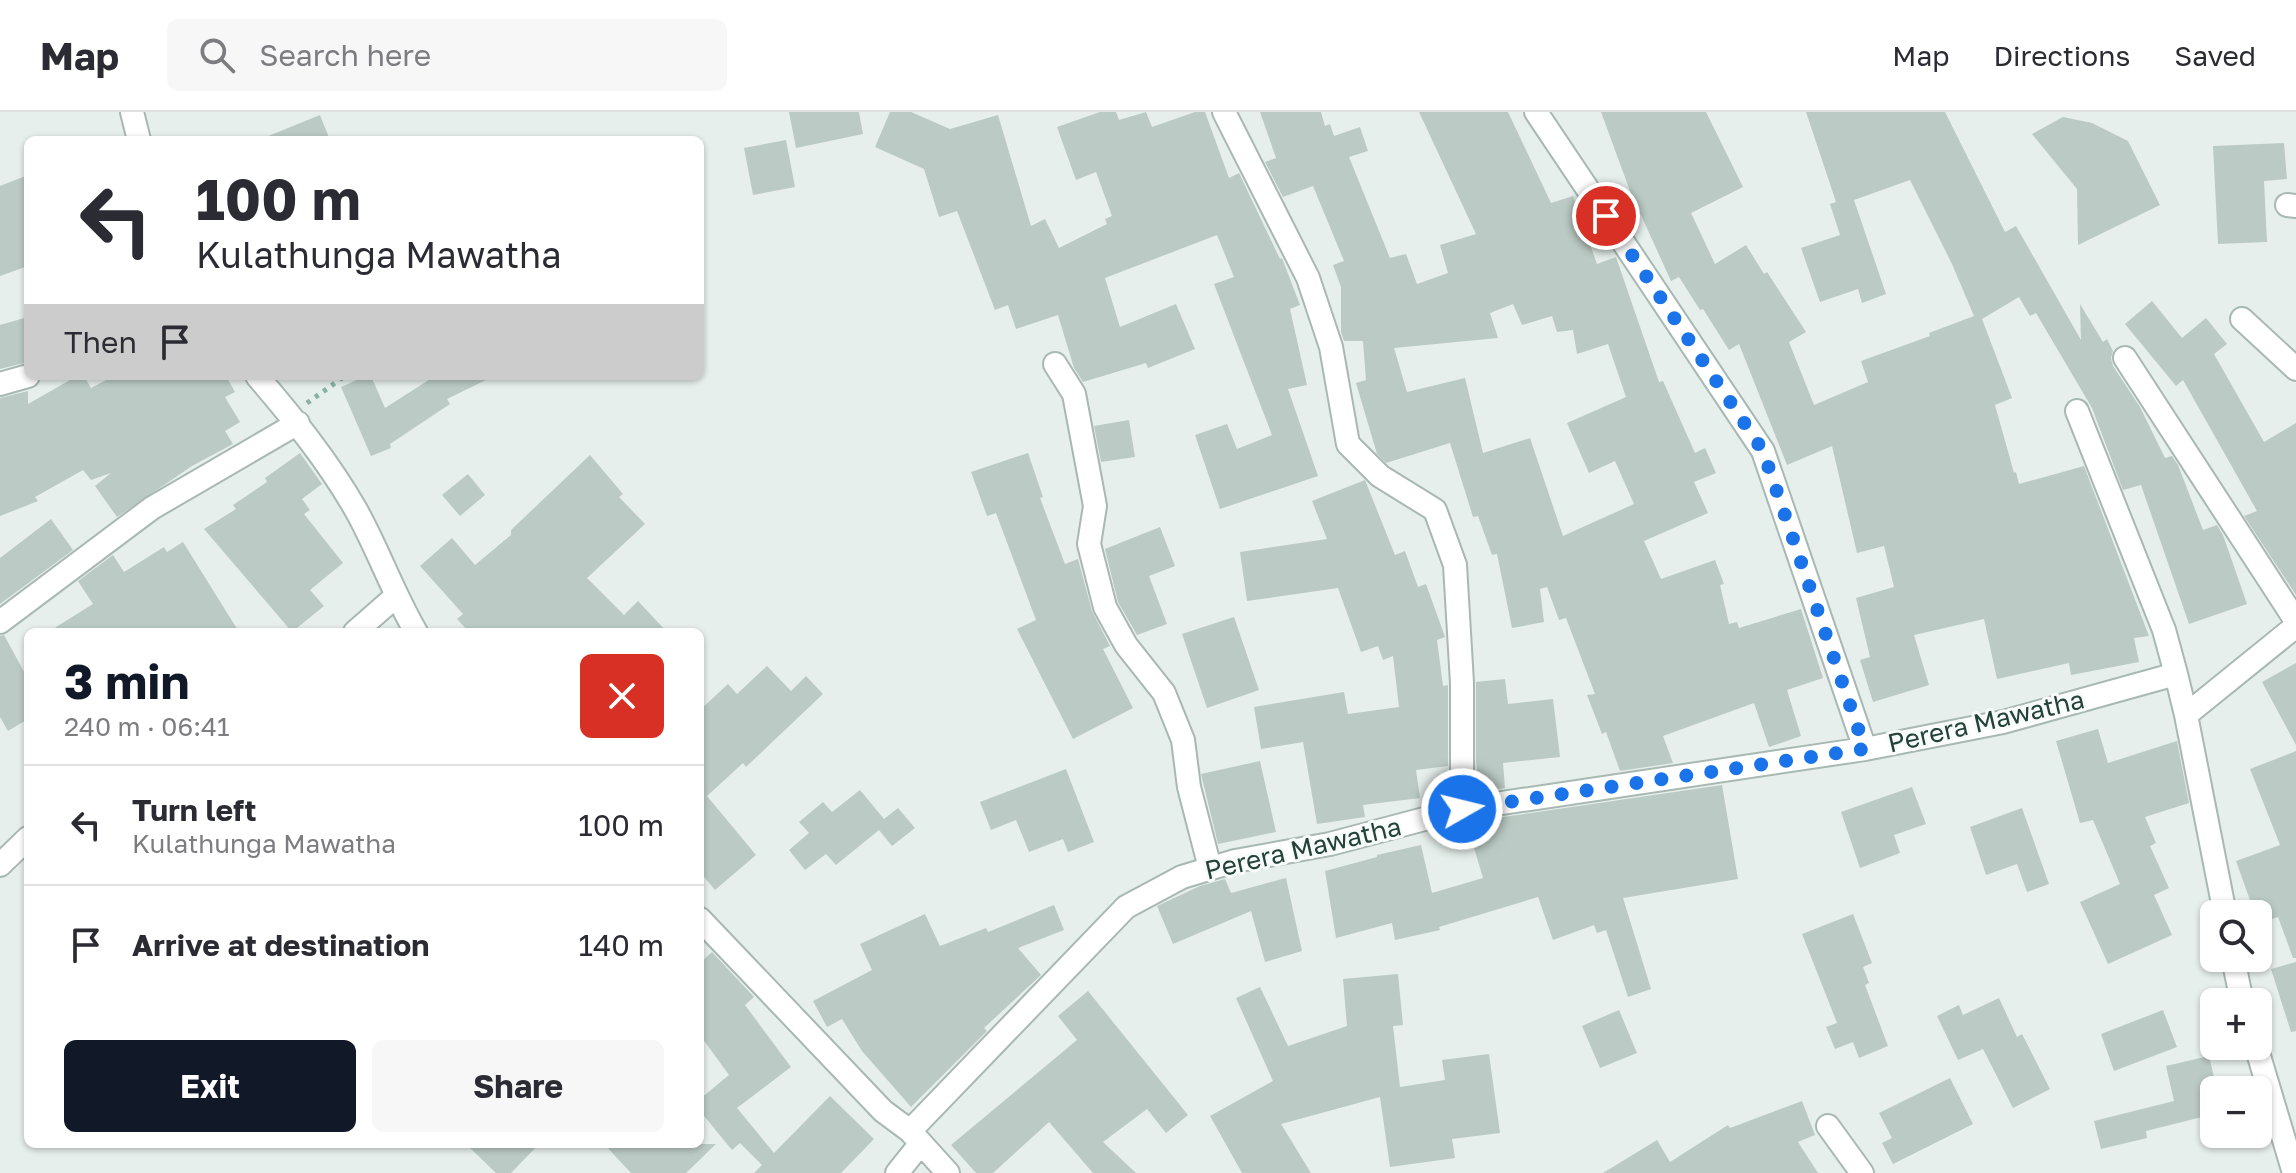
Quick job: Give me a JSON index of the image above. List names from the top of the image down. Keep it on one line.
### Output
{"streets":{"street":["Perera Mawatha"]},"page":{"header":"Map","search":"Search here","nav":["Map","Directions","Saved"],"turn":["100 m","Kulathunga Mawatha"],"then":"Then","heading":["3 min","240 m · 06:41"],"list":[{"name":"Turn left","note":"Kulathunga Mawatha","value":"100 m"},{"name":"Arrive at destination","value":"140 m"}],"map_buttons":["+","−"],"buttons":["Exit","Share"]}}
